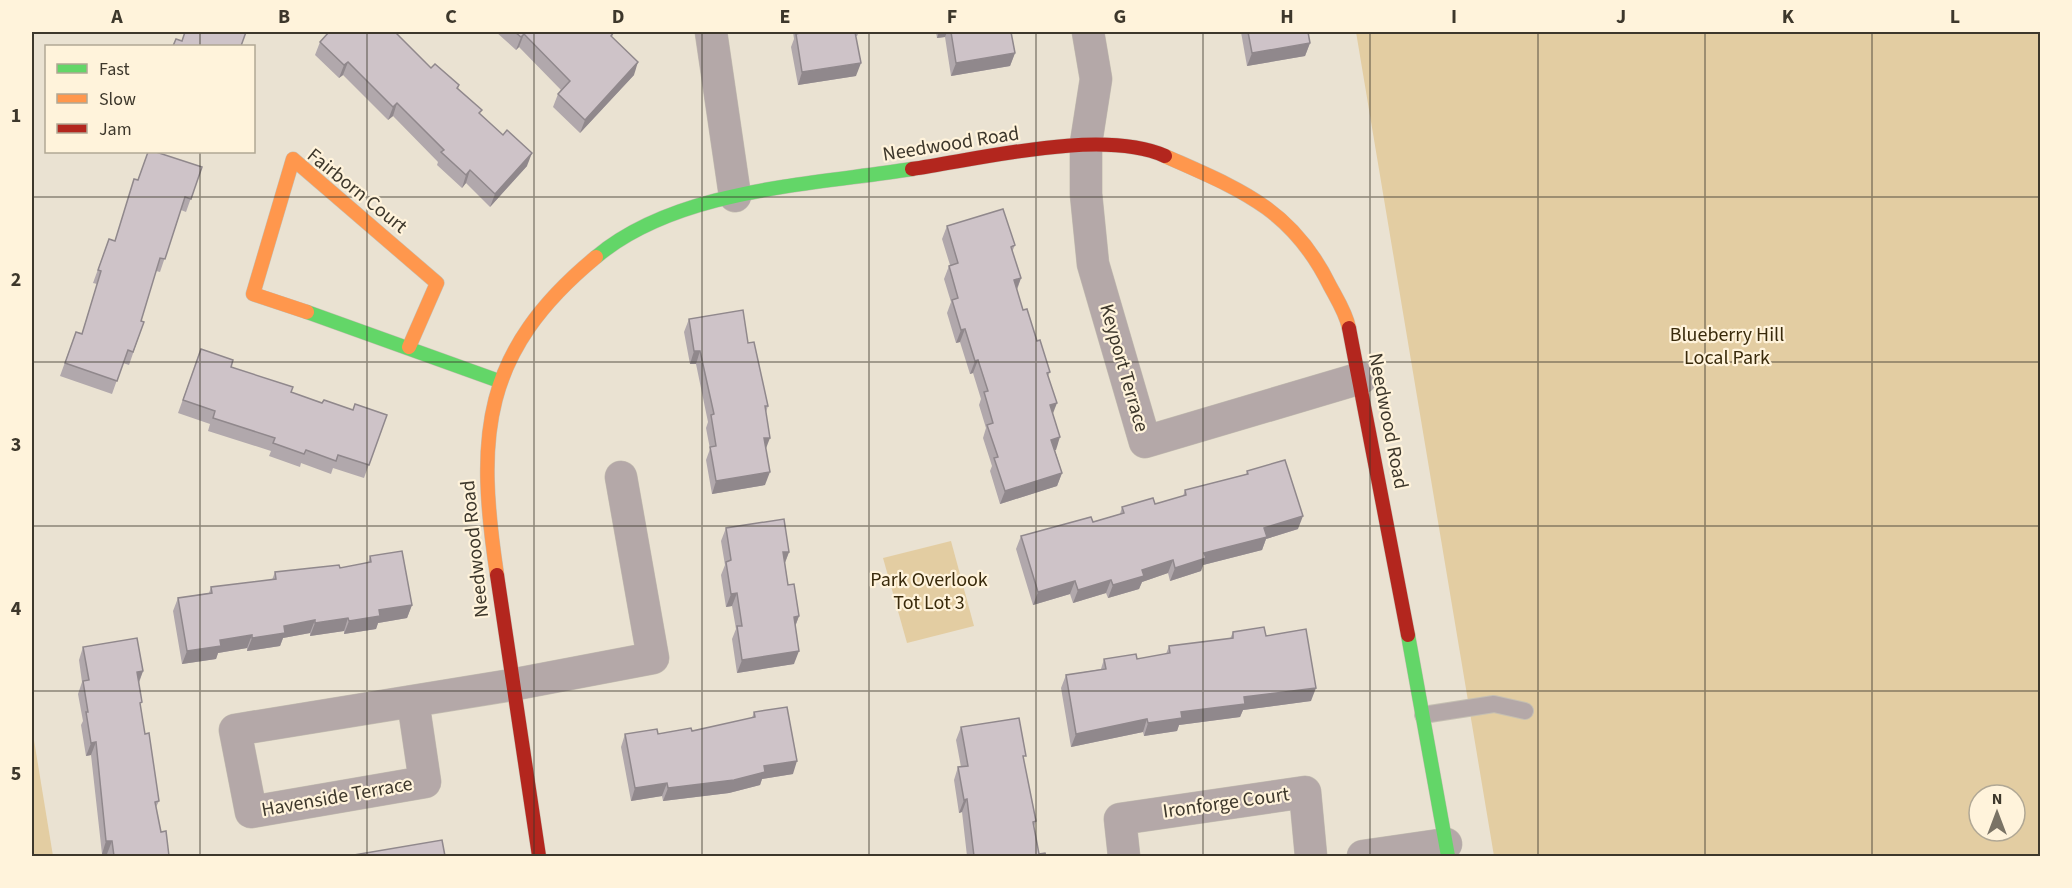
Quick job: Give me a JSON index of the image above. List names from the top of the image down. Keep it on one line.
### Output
{"streets":{"street":["Needwood Road","Fairborn Court","Keyport Terrace","Havenside Terrace","Ironforge Court"]},"crossings":[["Needwood Road","Fairborn Court"],["Needwood Road","Keyport Terrace"],["Needwood Road","Havenside Terrace"]],"parks":["Blueberry Hill Local Park","Park Overlook Tot Lot 3"],"legend":["Fast","Slow","Jam"],"north":"top","grid":{"columns":["A","B","C","D","E","F","G","H","I","J","K","L"],"rows":["1","2","3","4","5"]}}
